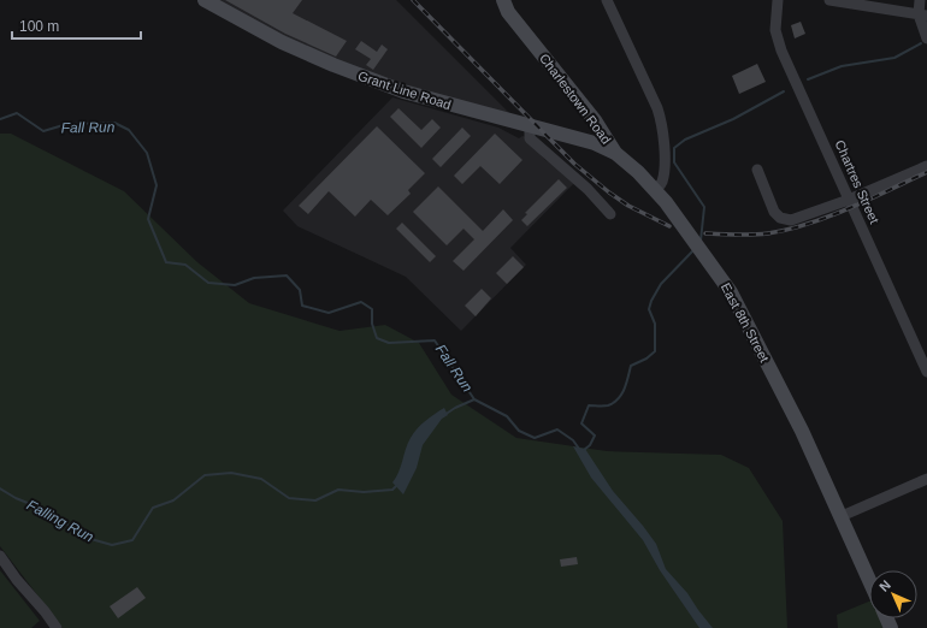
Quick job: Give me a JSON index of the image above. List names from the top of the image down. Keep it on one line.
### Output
{"streets":{"street":["Grant Line Road","Charlestown Road","Chartres Street","East 8th Street"]},"crossings":[["Grant Line Road","Charlestown Road"],["Charlestown Road","East 8th Street"]],"water":["Fall Run","Falling Run"],"scale_bar":"100 m","north":"top left"}
